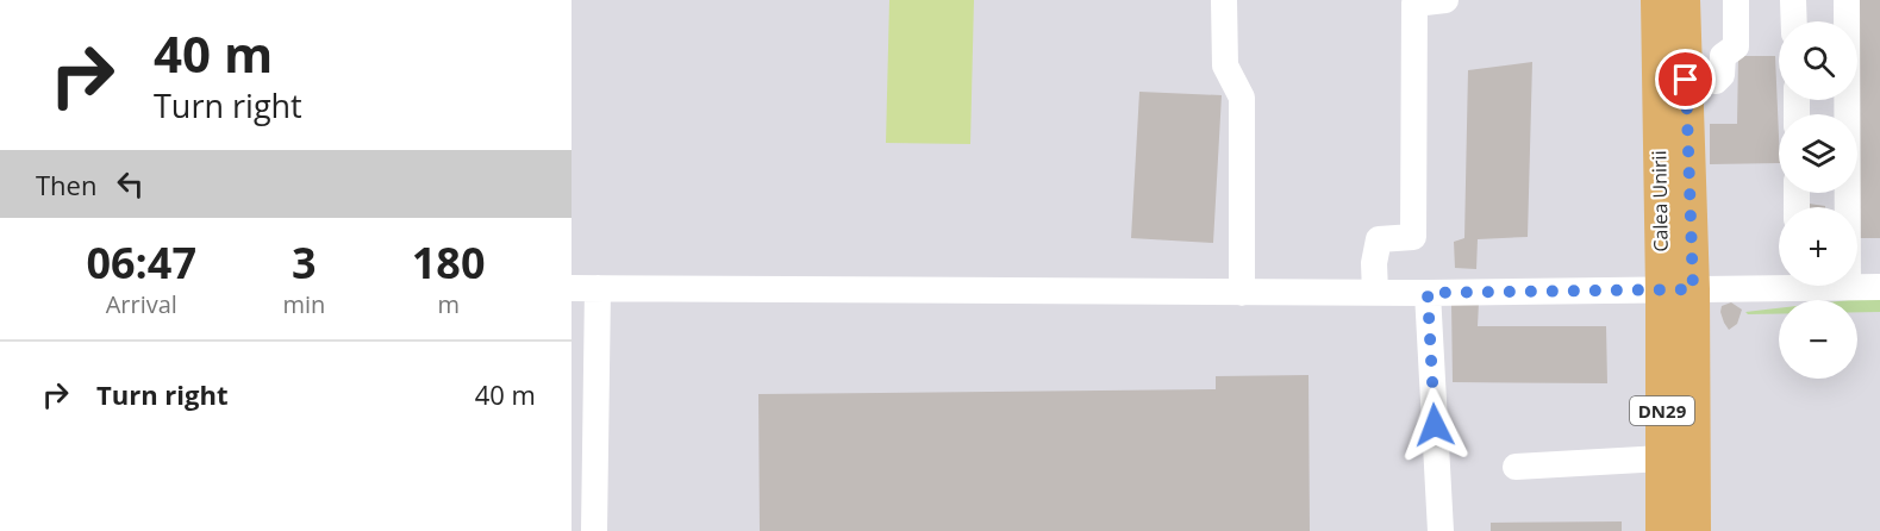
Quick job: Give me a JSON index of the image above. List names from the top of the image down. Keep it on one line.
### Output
{"streets":{"main road":["Calea Unirii","DN29"]},"page":{"turn":["40 m","Turn right"],"map_buttons":["+","−"],"then":"Then","eta":["06:47","Arrival","3","min","180","m"],"list":[{"name":"Turn right","value":"40 m"}]}}
